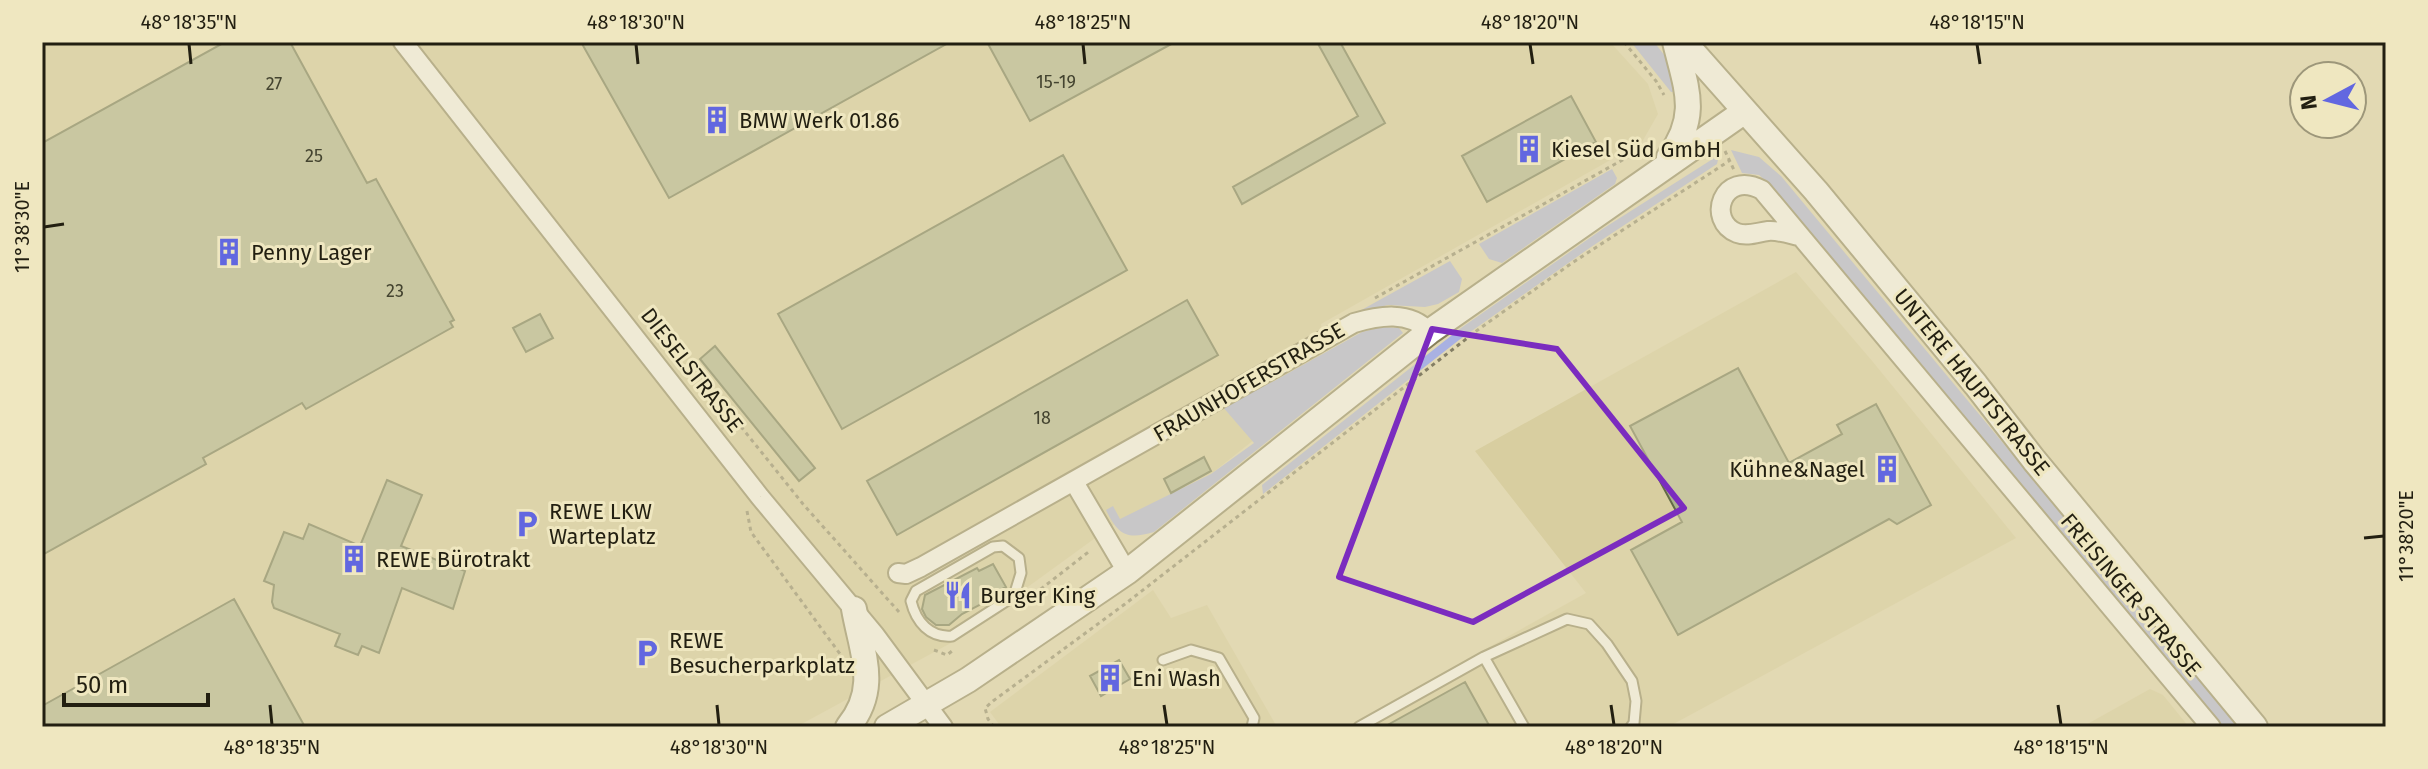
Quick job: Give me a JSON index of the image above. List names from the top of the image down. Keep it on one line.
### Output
{"streets":{"main road":["UNTERE HAUPTSTRASSE"],"street":["DIESELSTRASSE","FRAUNHOFERSTRASSE","FREISINGER STRASSE"]},"places":{"building":["BMW Werk 01.86","Kiesel Süd GmbH","Penny Lager","Kühne&Nagel","REWE Bürotrakt","Eni Wash"],"parking":["REWE LKW Warteplatz","REWE Besucherparkplatz"],"restaurant":["Burger King"]},"house_numbers":["15-19","27","25","23","18"],"scale_bar":"50 m","north":"left","coordinates":["48°18'35\"N","48°18'30\"N","48°18'25\"N","48°18'20\"N","48°18'15\"N","11°38'30\"E","11°38'20\"E"]}
